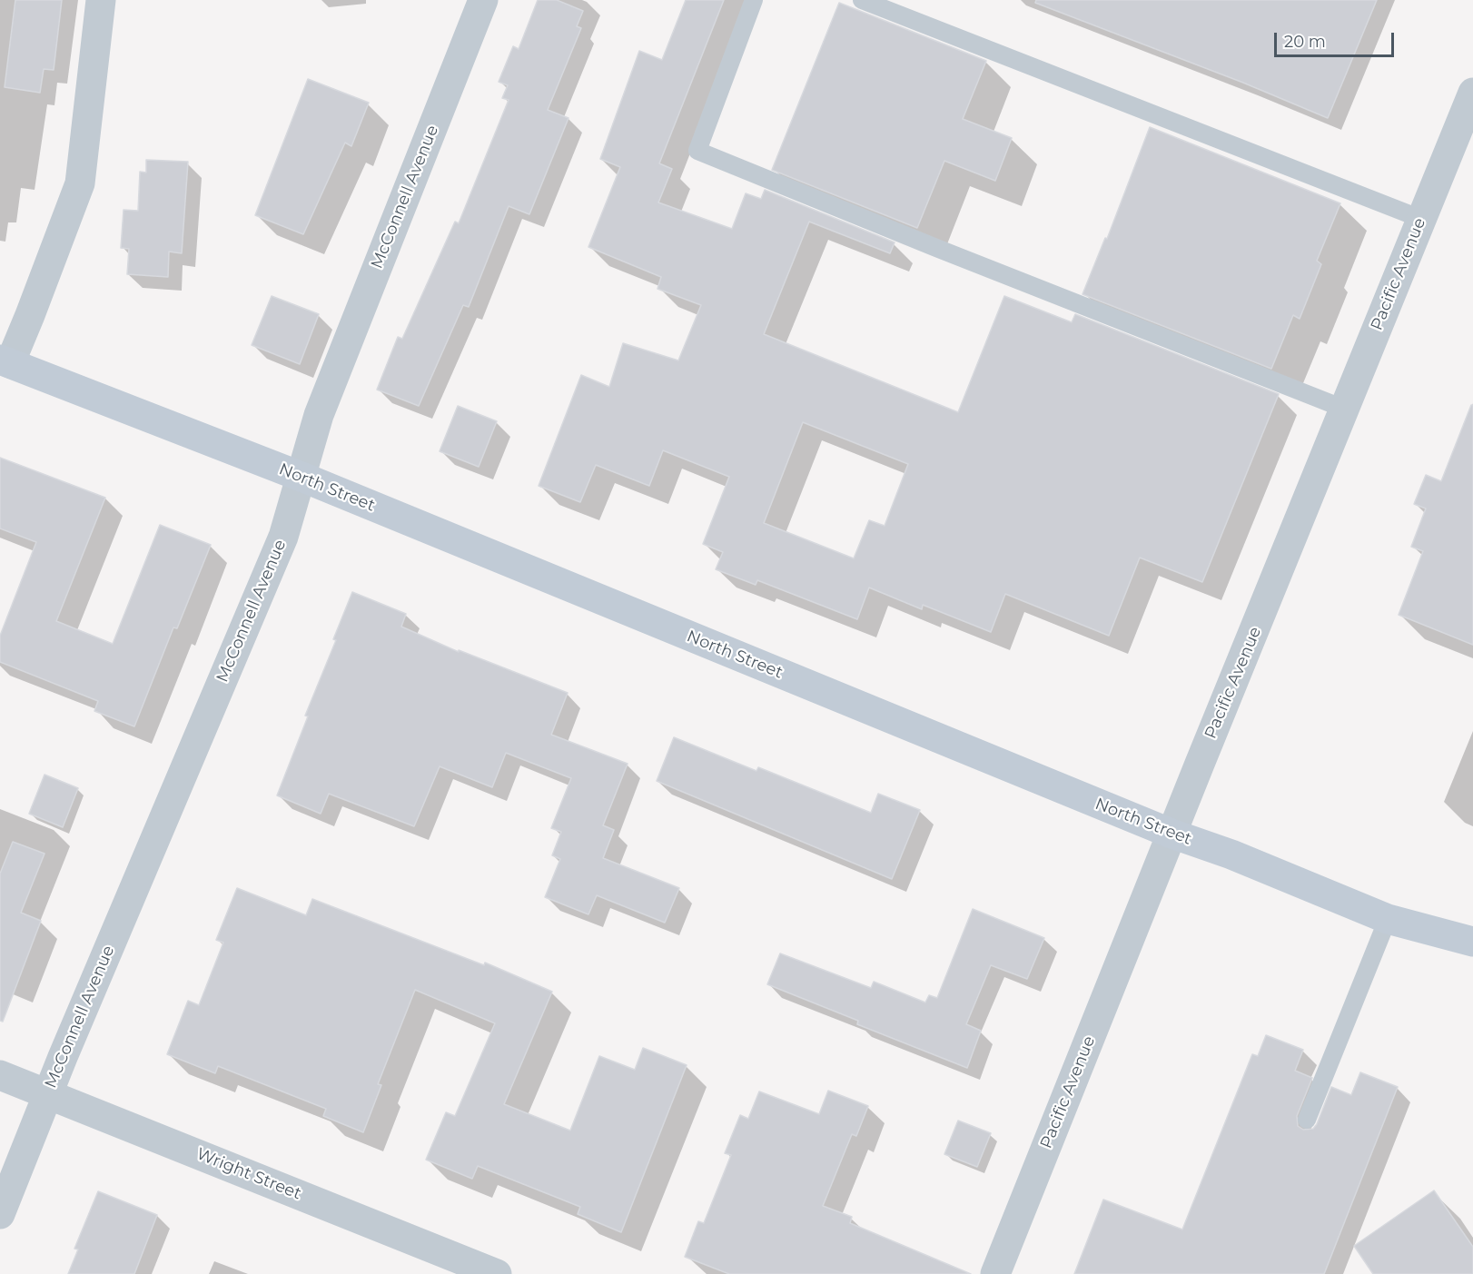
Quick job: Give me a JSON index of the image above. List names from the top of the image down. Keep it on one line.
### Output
{"streets":{"main road":["North Street"],"street":["McConnell Avenue","Pacific Avenue","Wright Street"]},"crossings":[["McConnell Avenue","North Street"],["McConnell Avenue","Wright Street"],["Pacific Avenue","North Street"]],"scale_bar":"20 m"}
